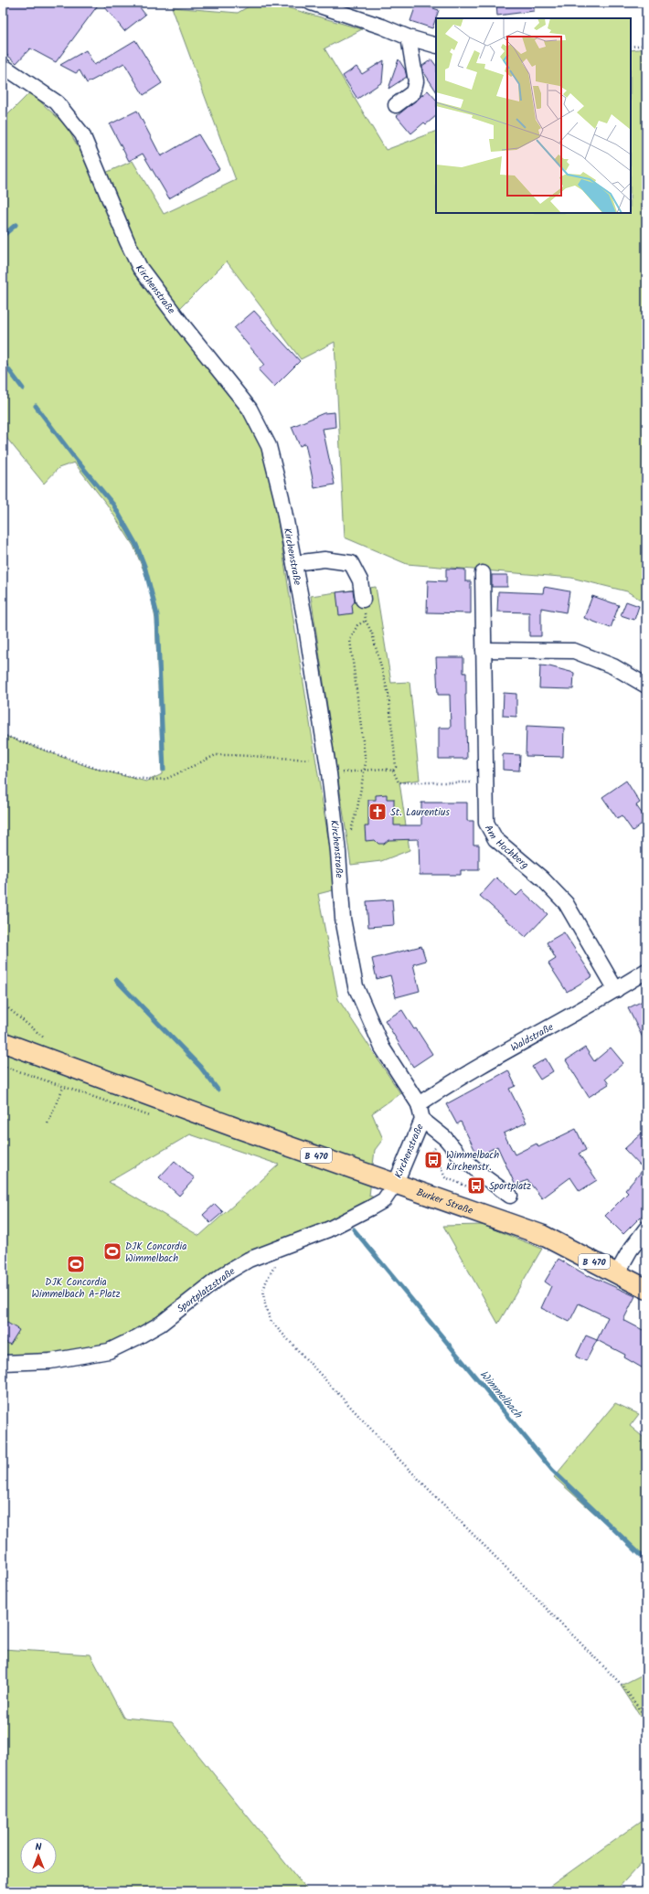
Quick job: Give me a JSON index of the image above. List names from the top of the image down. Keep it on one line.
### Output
{"streets":{"main road":["B 470","Burker Straße"],"street":["Kirchenstraße","Am Hochberg","Waldstraße","Sportplatzstraße"]},"crossings":[["Kirchenstraße","Waldstraße"],["Kirchenstraße","Burker Straße"],["Kirchenstraße","Sportplatzstraße"],["Am Hochberg","Waldstraße"],["Burker Straße","Sportplatzstraße"]],"water":["Wimmelbach"],"places":{"church":["St. Laurentius"],"bus stop":["Wimmelbach Kirchenstr.","Sportplatz"],"sports":["DJK Concordia Wimmelbach","DJK Concordia Wimmelbach A-Platz"]},"north":"top"}
